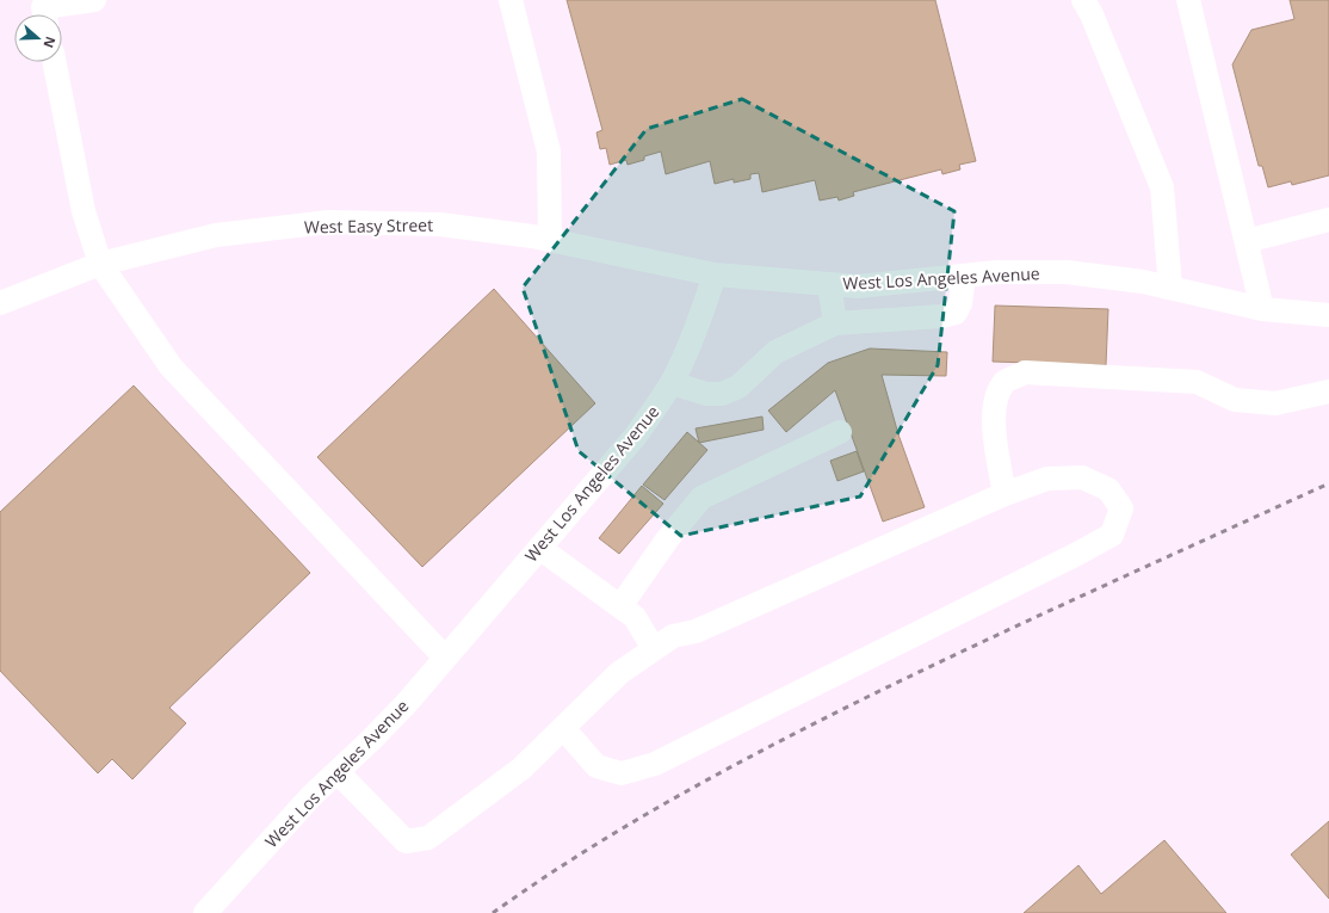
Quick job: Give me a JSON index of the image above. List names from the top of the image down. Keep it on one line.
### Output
{"streets":{"street":["West Easy Street","West Los Angeles Avenue"]},"crossings":[["West Easy Street","West Los Angeles Avenue"]],"north":"right"}
